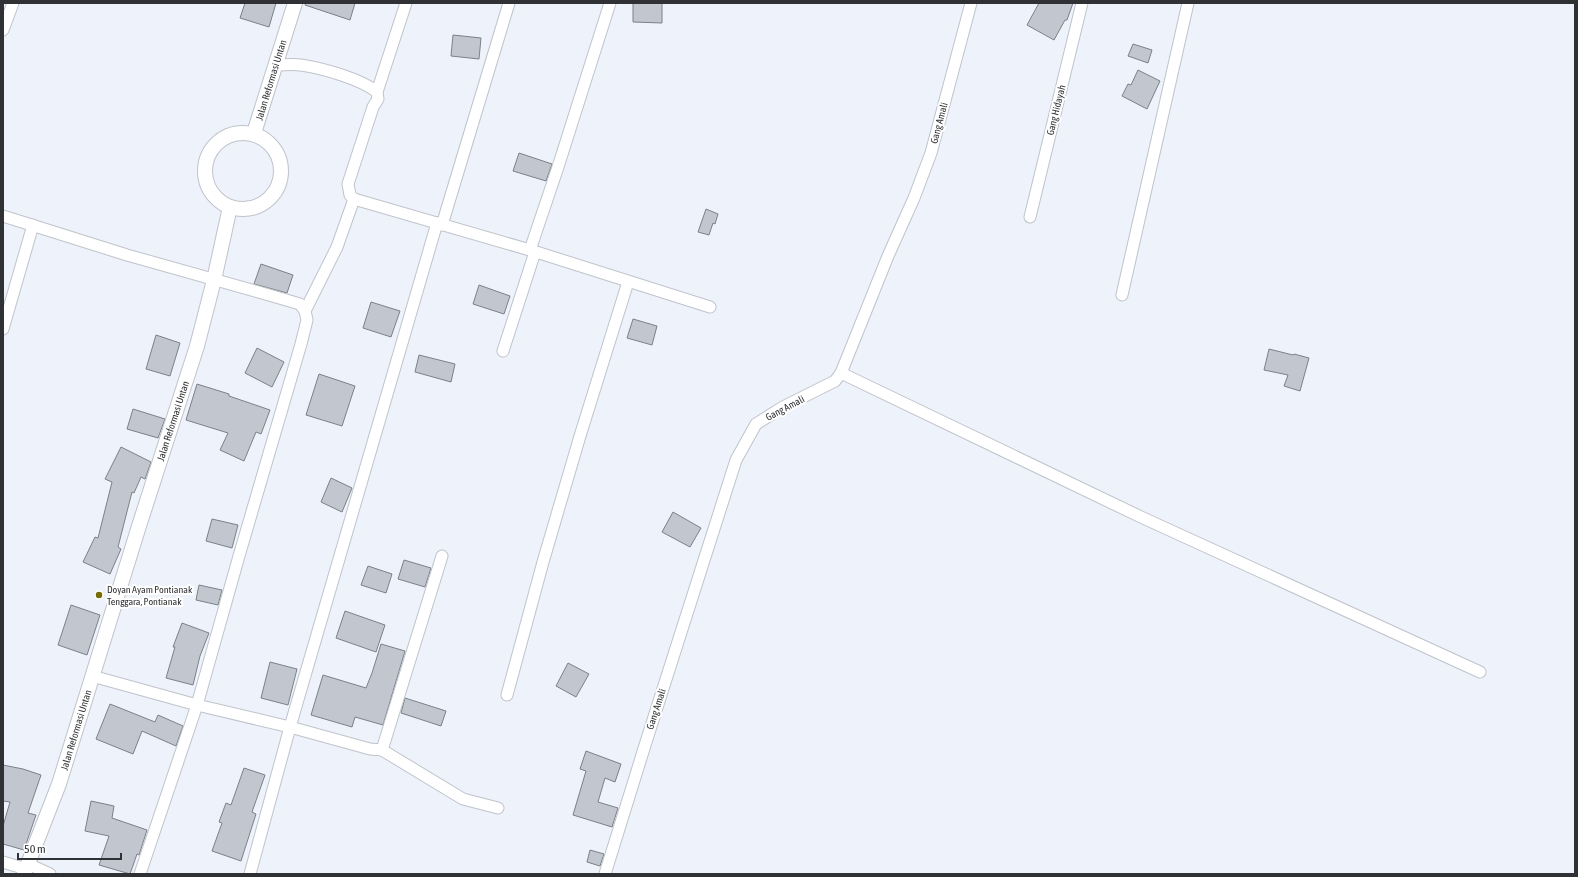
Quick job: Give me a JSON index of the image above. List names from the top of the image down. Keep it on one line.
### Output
{"streets":{"street":["Jalan Reformasi Untan","Gang Hidayah","Gang Amali"]},"places":["Doyan Ayam Pontianak Tenggara, Pontianak"],"scale_bar":"50 m"}
